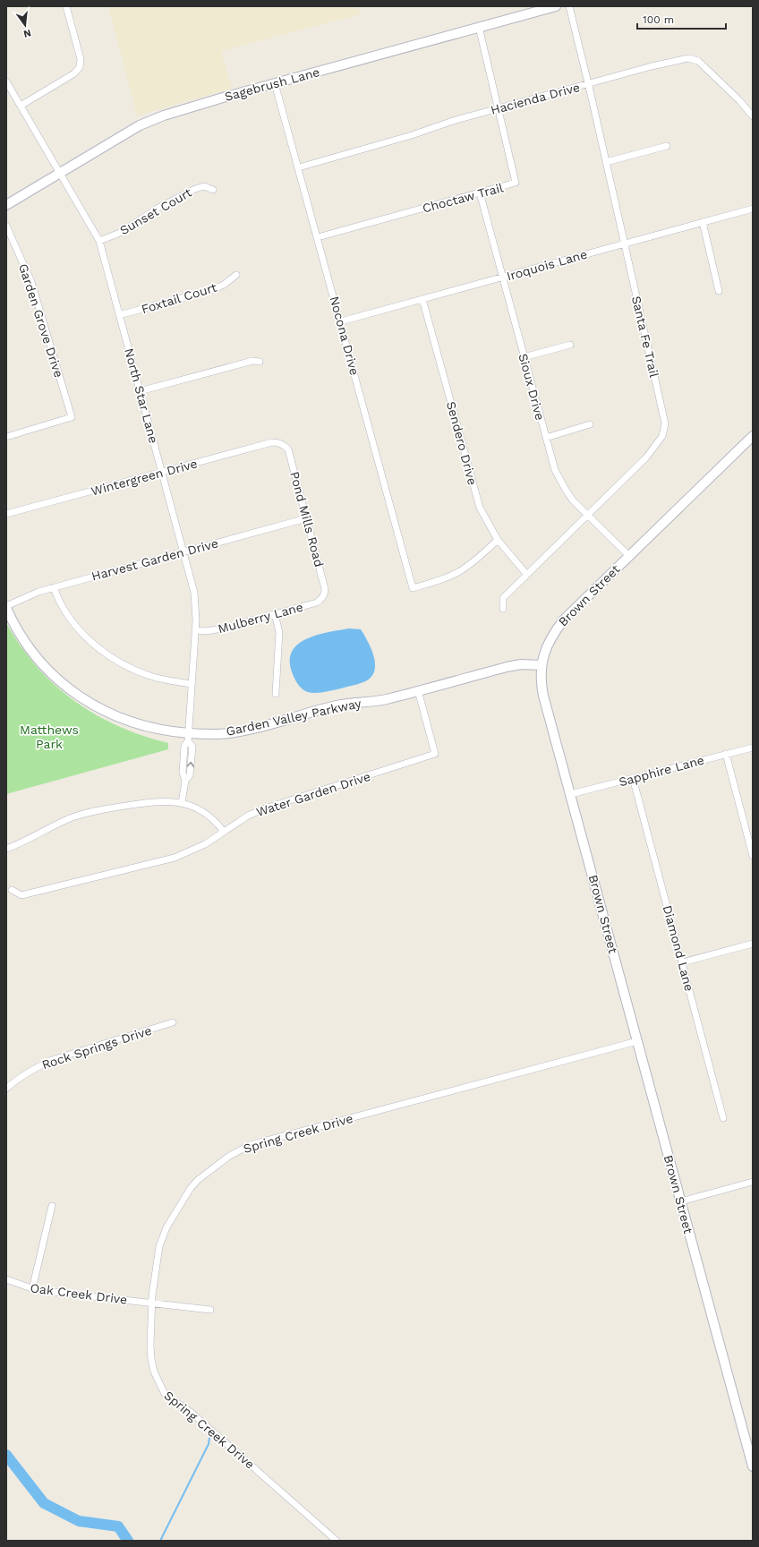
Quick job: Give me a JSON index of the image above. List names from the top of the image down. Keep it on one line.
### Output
{"streets":{"street":["Sagebrush Lane","Hacienda Drive","Choctaw Trail","Sunset Court","Iroquois Lane","Foxtail Court","Garden Grove Drive","Nocona Drive","Santa Fe Trail","Sioux Drive","North Star Lane","Sendero Drive","Wintergreen Drive","Pond Mills Road","Harvest Garden Drive","Brown Street","Mulberry Lane","Garden Valley Parkway","Sapphire Lane","Water Garden Drive","Diamond Lane","Rock Springs Drive","Spring Creek Drive","Oak Creek Drive"]},"crossings":[["Sagebrush Lane","Choctaw Trail"],["Sagebrush Lane","Nocona Drive"],["Sagebrush Lane","North Star Lane"],["Hacienda Drive","Choctaw Trail"],["Hacienda Drive","Nocona Drive"],["Hacienda Drive","Santa Fe Trail"],["Choctaw Trail","Nocona Drive"],["Choctaw Trail","Sioux Drive"],["Sunset Court","North Star Lane"],["Iroquois Lane","Nocona Drive"],["Iroquois Lane","Santa Fe Trail"],["Iroquois Lane","Sioux Drive"],["Iroquois Lane","Sendero Drive"],["Foxtail Court","North Star Lane"],["Nocona Drive","Sendero Drive"],["Santa Fe Trail","Sioux Drive"],["Santa Fe Trail","Sendero Drive"],["Sioux Drive","Brown Street"],["North Star Lane","Wintergreen Drive"],["North Star Lane","Harvest Garden Drive"],["North Star Lane","Mulberry Lane"],["North Star Lane","Garden Valley Parkway"],["Wintergreen Drive","Pond Mills Road"],["Pond Mills Road","Harvest Garden Drive"],["Pond Mills Road","Mulberry Lane"],["Harvest Garden Drive","Garden Valley Parkway"],["Brown Street","Garden Valley Parkway"],["Brown Street","Sapphire Lane"],["Brown Street","Spring Creek Drive"],["Garden Valley Parkway","Water Garden Drive"],["Sapphire Lane","Diamond Lane"],["Spring Creek Drive","Oak Creek Drive"]],"parks":["Matthews Park"],"scale_bar":"100 m","north":"bottom"}
